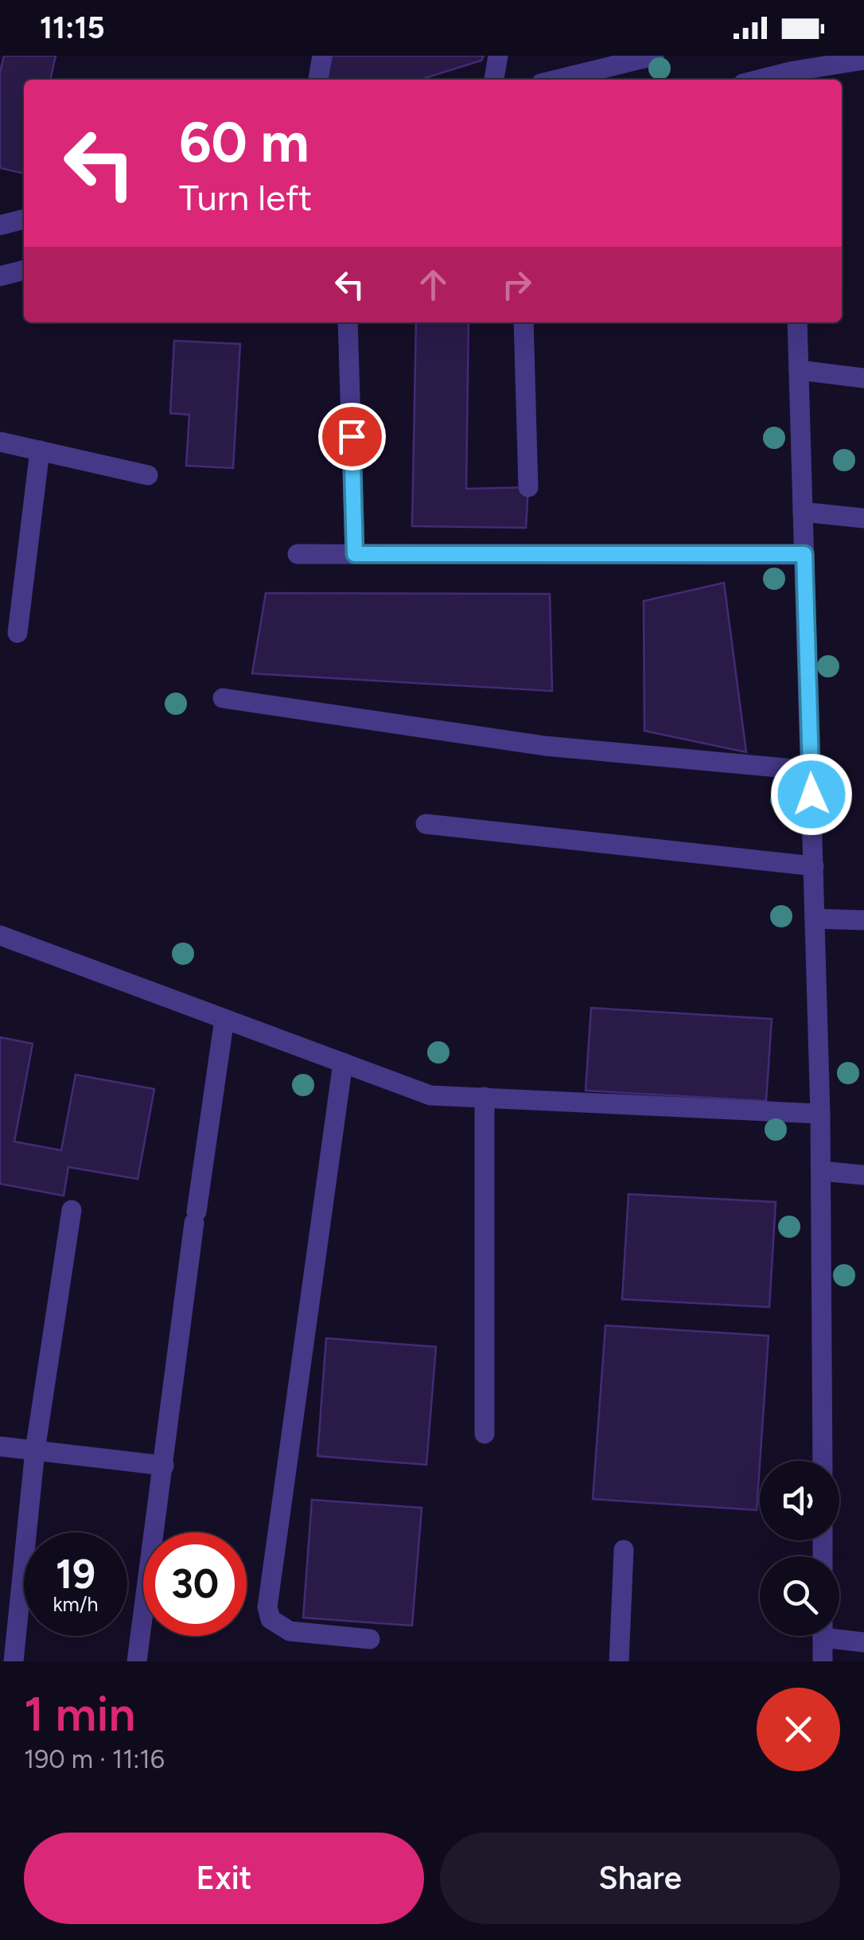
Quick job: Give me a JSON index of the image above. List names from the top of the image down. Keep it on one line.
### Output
{"page":{"status":"11:15","turn":["60 m","Turn left"],"speed":"19 km/h","limit":"30","heading":["1 min","190 m · 11:16"],"buttons":["Exit","Share"]}}
